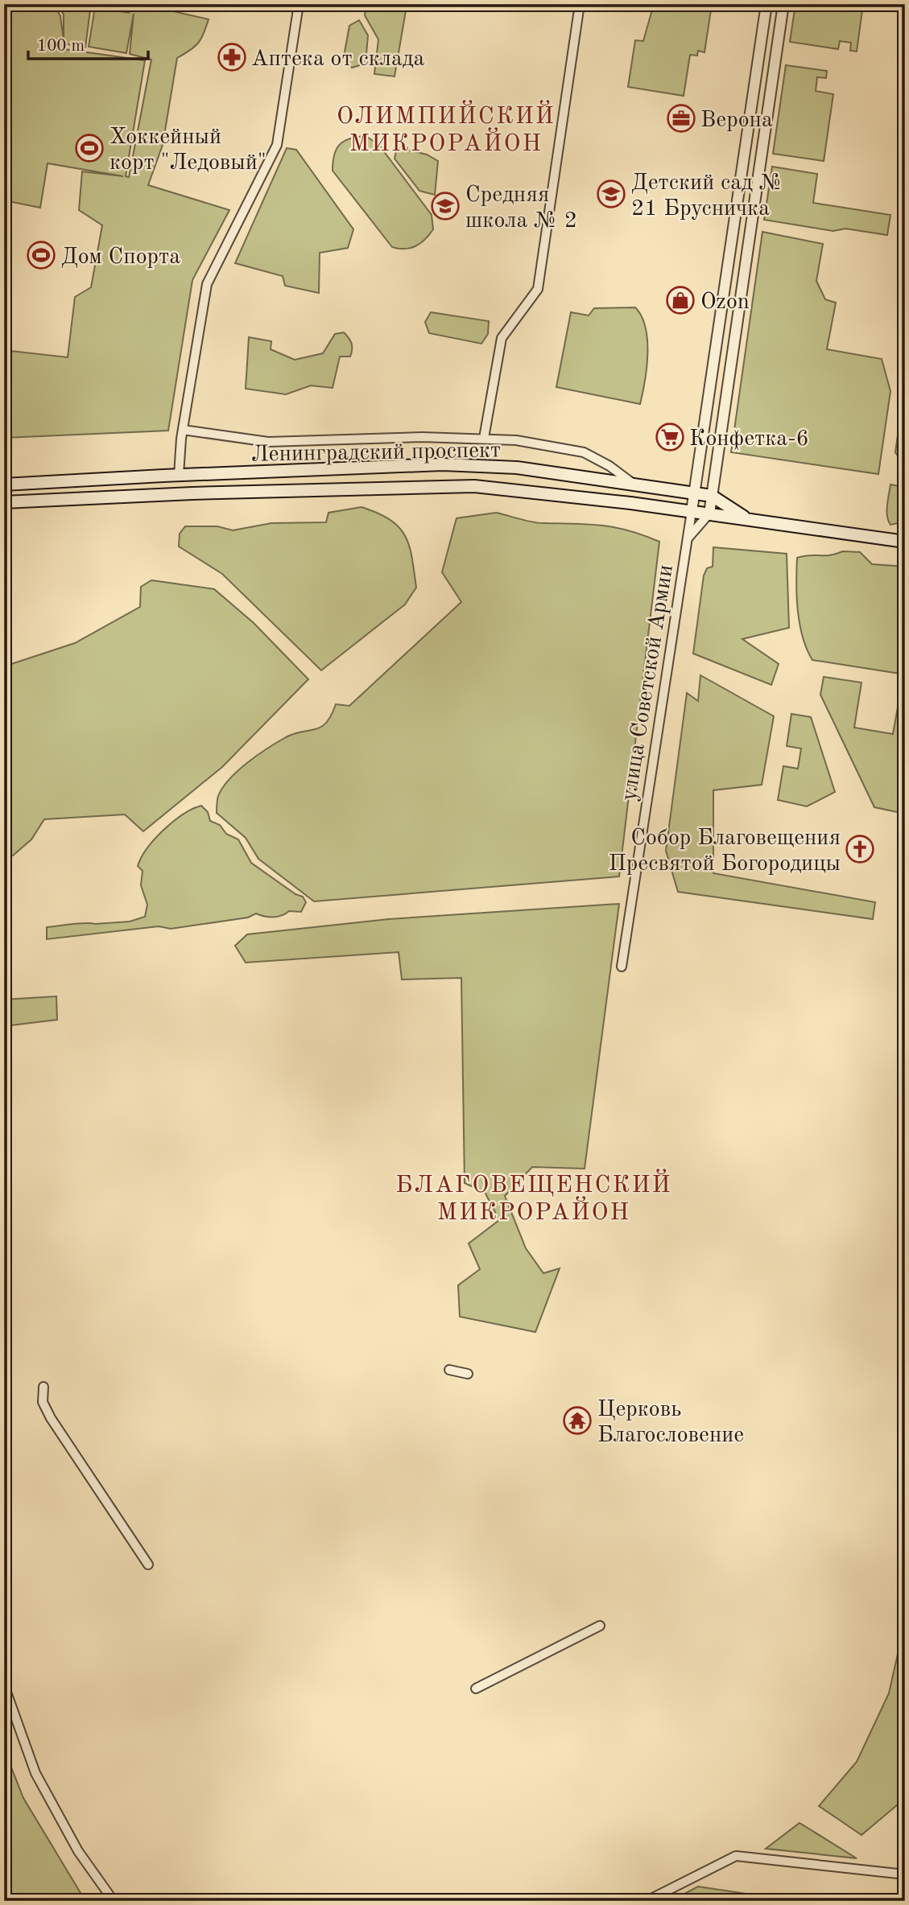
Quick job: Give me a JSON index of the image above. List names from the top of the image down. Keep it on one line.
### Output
{"streets":{"main road":["Ленинградский проспект"],"street":["улица Советской Армии"]},"crossings":[["Ленинградский проспект","улица Советской Армии"]],"districts":["ОЛИМПИЙСКИЙ МИКРОРАЙОН","БЛАГОВЕЩЕНСКИЙ МИКРОРАЙОН"],"places":{"pharmacy":["Аптека от склада"],"office":["Верона"],"sports":["Хоккейный корт \"Ледовый\"","Дом Спорта"],"school or university":["Детский сад № 21 Брусничка","Средняя школа № 2"],"shop":["Ozon"],"supermarket":["Конфетка-6"],"church":["Собор Благовещения Пресвятой Богородицы"],"temple":["Церковь Благословение"]},"scale_bar":"100 m"}
